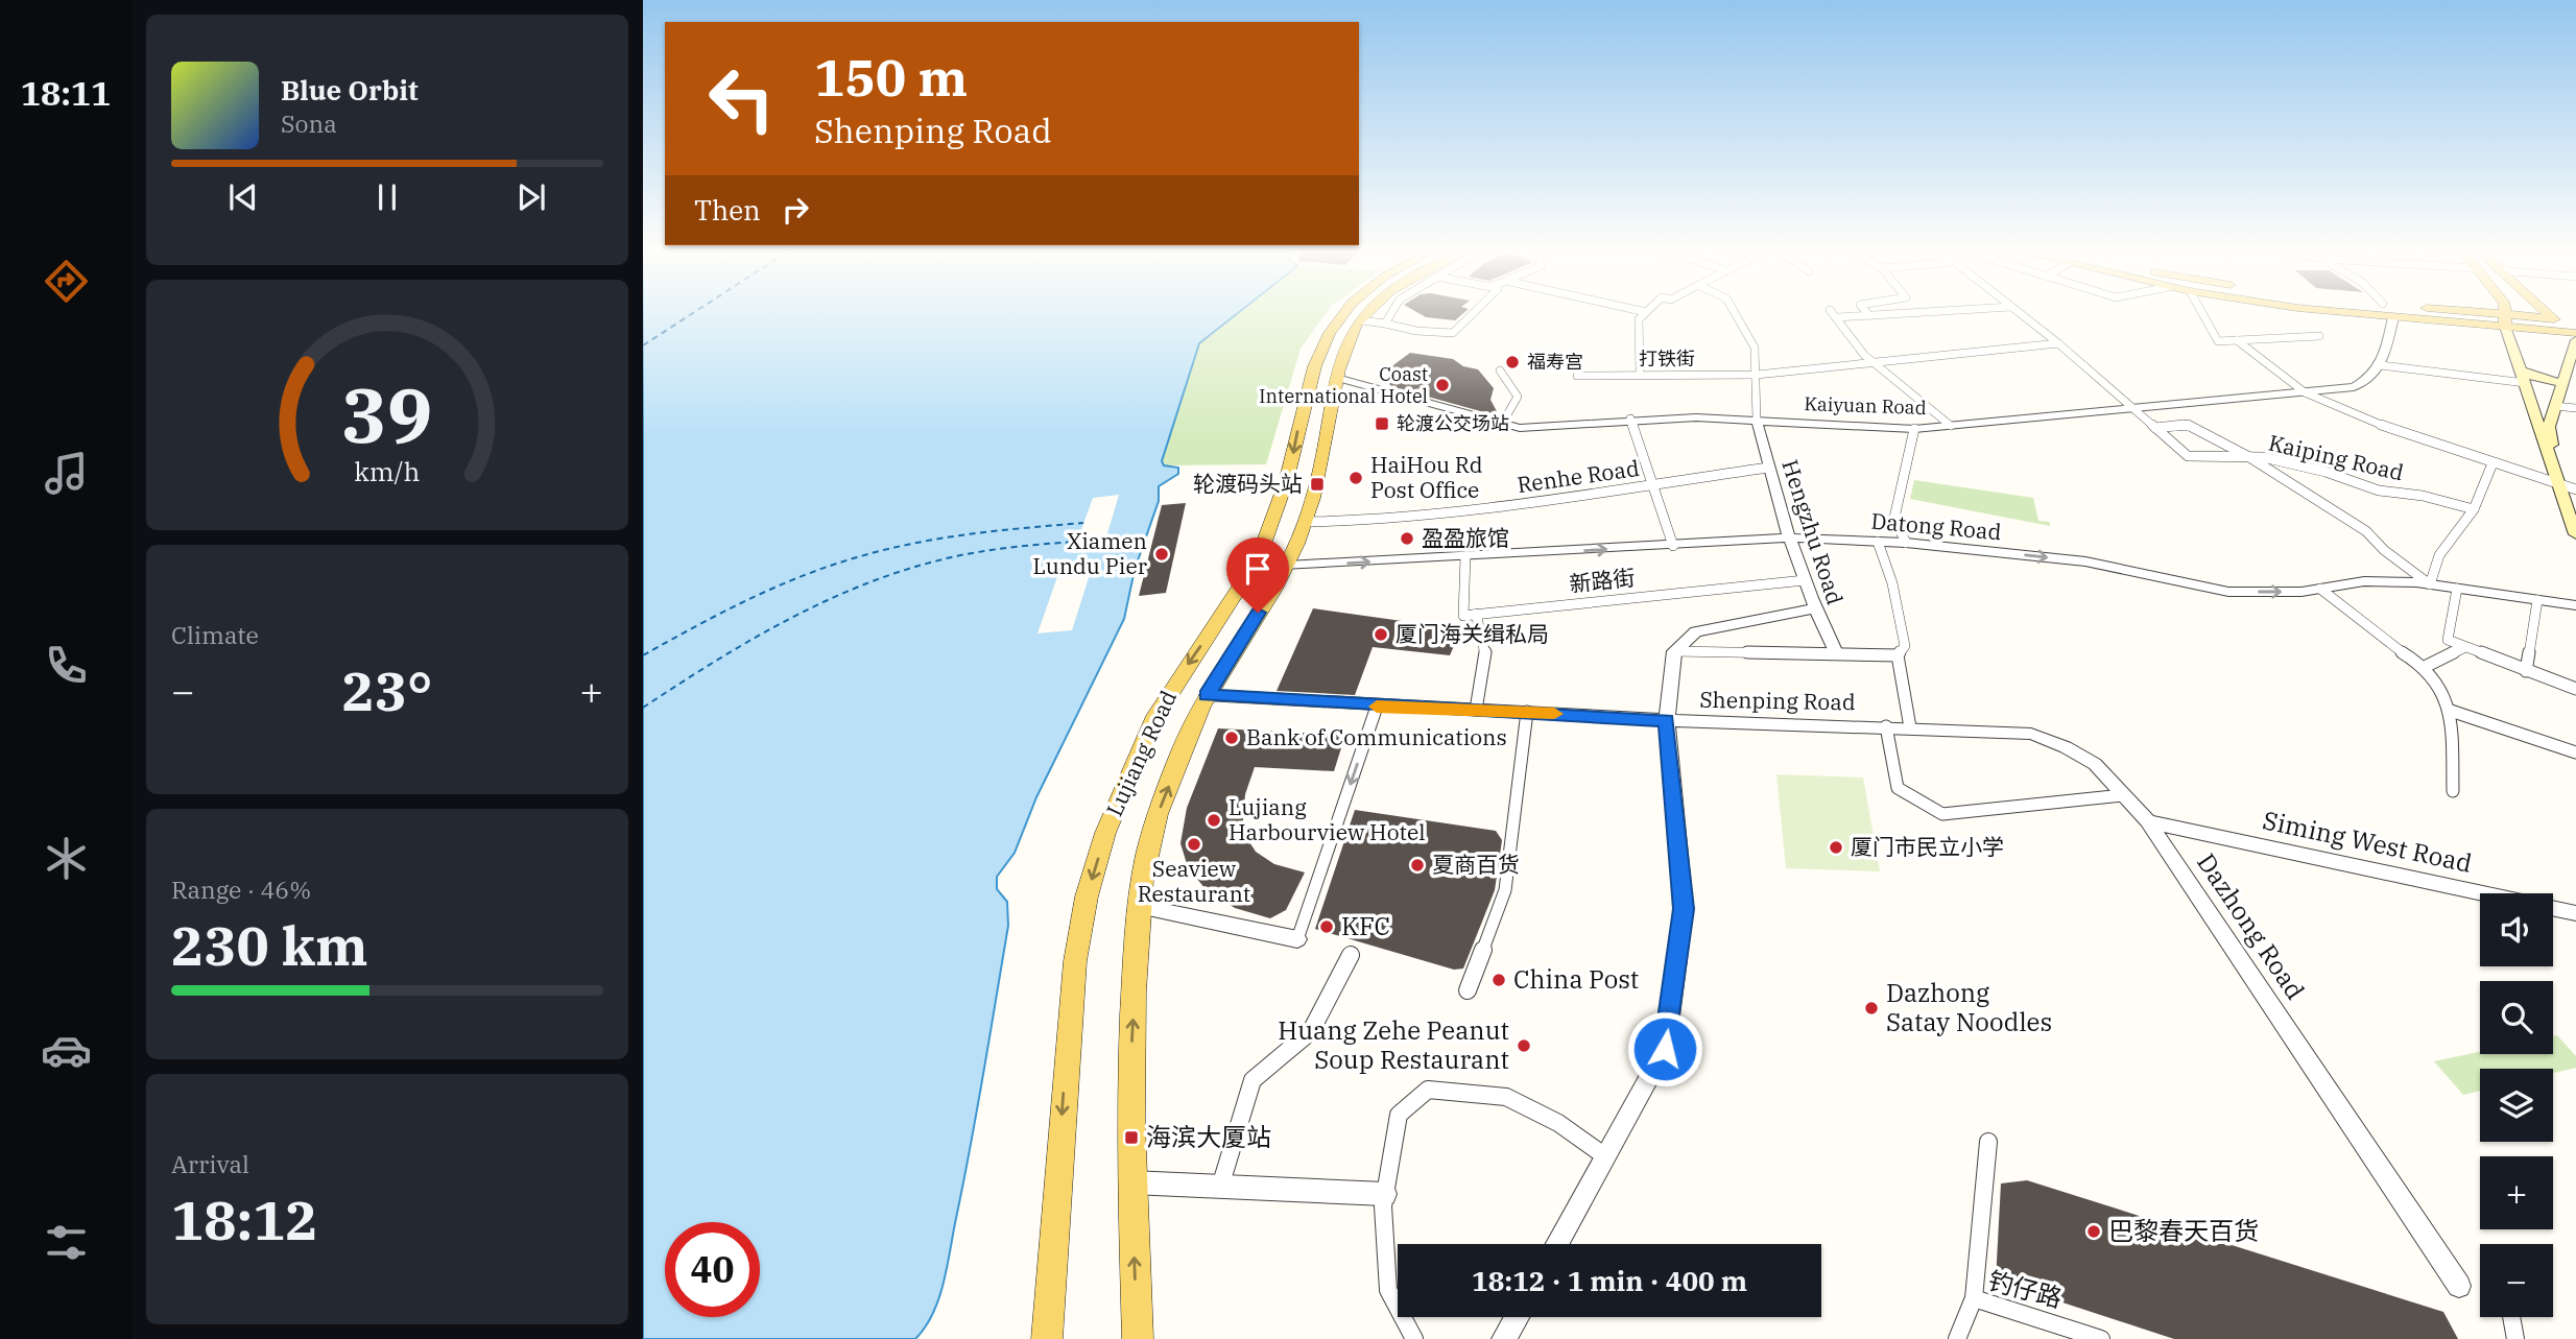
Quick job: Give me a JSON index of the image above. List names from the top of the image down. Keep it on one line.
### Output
{"streets":{"main road":["Lujiang Road"],"street":["打铁街","Kaiyuan Road","Kaiping Road","Renhe Road","Datong Road","Hengzhu Road","新路街","Shenping Road","Siming West Road","Dazhong Road","钓仔路"]},"crossings":[["Kaiyuan Road","Kaiping Road"],["Kaiyuan Road","Hengzhu Road"],["Kaiyuan Road","Lujiang Road"],["Renhe Road","Hengzhu Road"],["Renhe Road","Lujiang Road"],["Datong Road","Hengzhu Road"],["Datong Road","Lujiang Road"],["Hengzhu Road","新路街"],["Shenping Road","Lujiang Road"],["Shenping Road","Dazhong Road"],["Siming West Road","Dazhong Road"]],"one_way":["Datong Road"],"places":{"other":["福寿宫","Coast International Hotel","HaiHou Rd Post Office","盈盈旅馆","Xiamen Lundu Pier","厦门海关缉私局","Bank of Communications","Lujiang Harbourview Hotel","Seaview Restaurant","厦门市民立小学","夏商百货","KFC","China Post","Dazhong Satay Noodles","Huang Zehe Peanut Soup Restaurant","巴黎春天百货"],"transit":["轮渡公交场站","轮渡码头站","海滨大厦站"]},"page":{"tabs":"18:11","turn":["150 m","Shenping Road"],"song":["Blue Orbit","Sona"],"then":"Then","tile":["Climate",["Range · 46%","230 km"],["Arrival","18:12"]],"heat":["−","23°","+"],"map_buttons":["+","−"],"limit":"40","trip":"18:12 · 1 min · 400 m","gauge":["39","km/h"]}}
